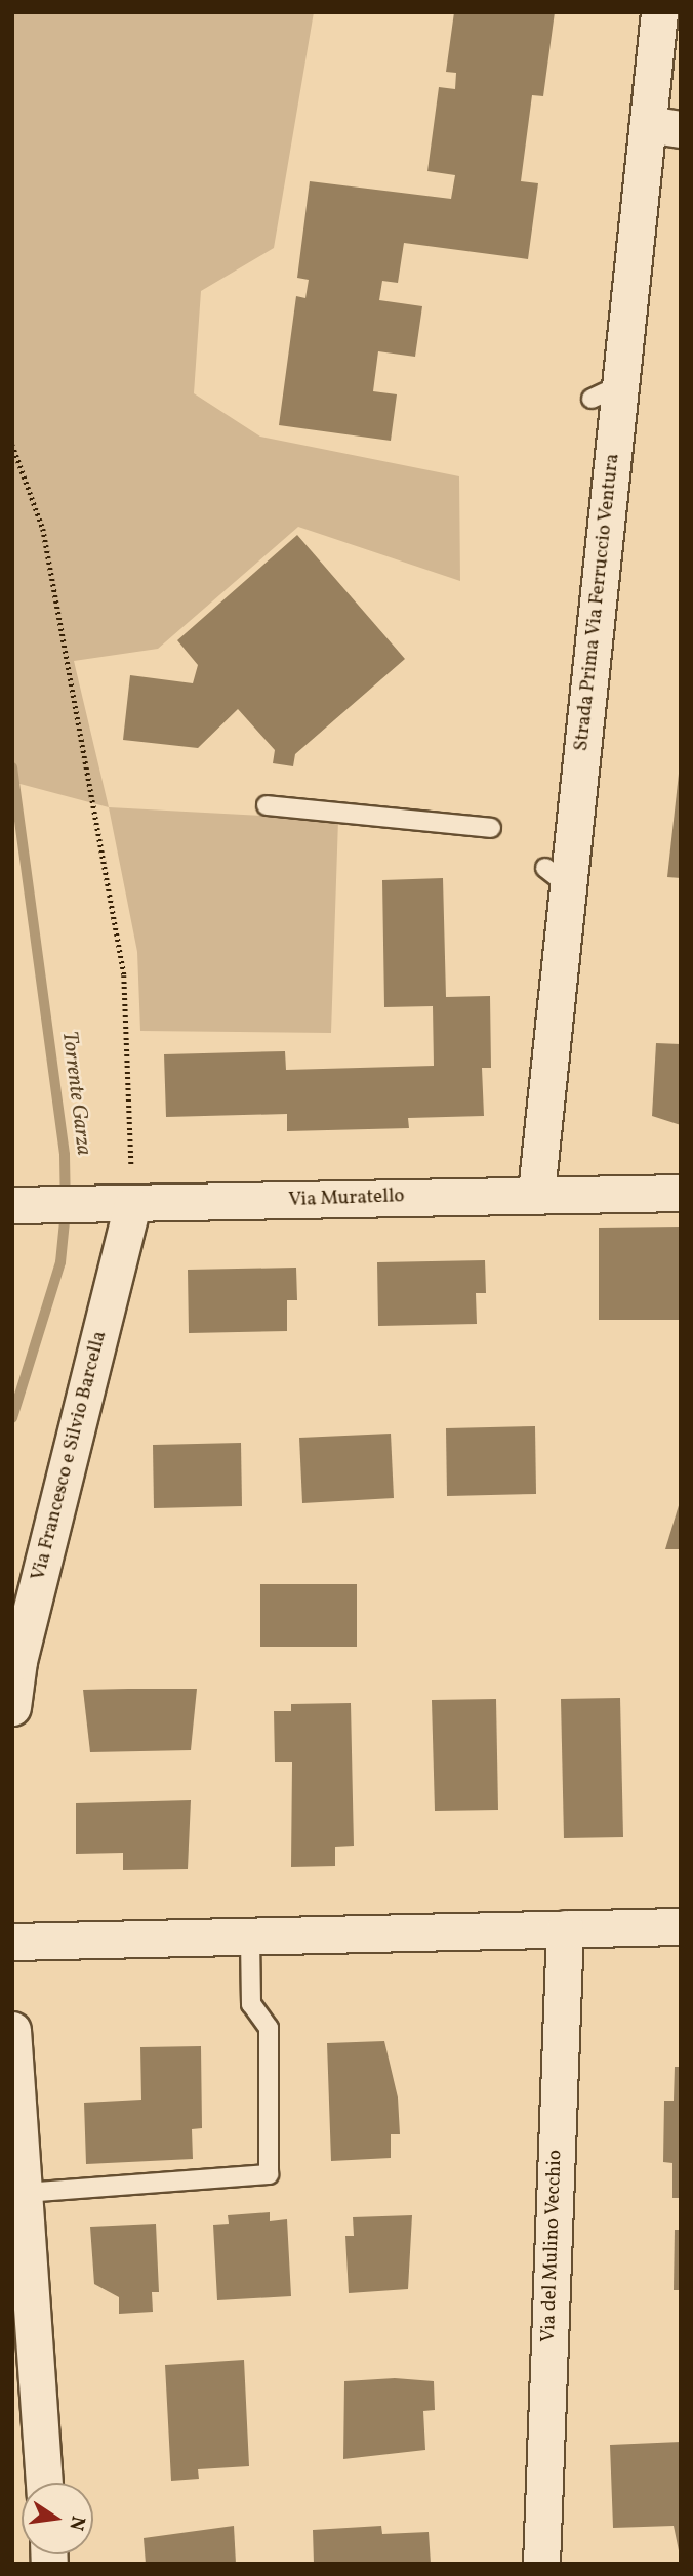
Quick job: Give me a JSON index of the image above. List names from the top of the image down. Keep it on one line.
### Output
{"streets":{"street":["Strada Prima Via Ferruccio Ventura","Via Muratello","Via Francesco e Silvio Barcella","Via del Mulino Vecchio"]},"crossings":[["Strada Prima Via Ferruccio Ventura","Via Muratello"],["Via Muratello","Via Francesco e Silvio Barcella"]],"water":["Torrente Garza"],"north":"right"}
